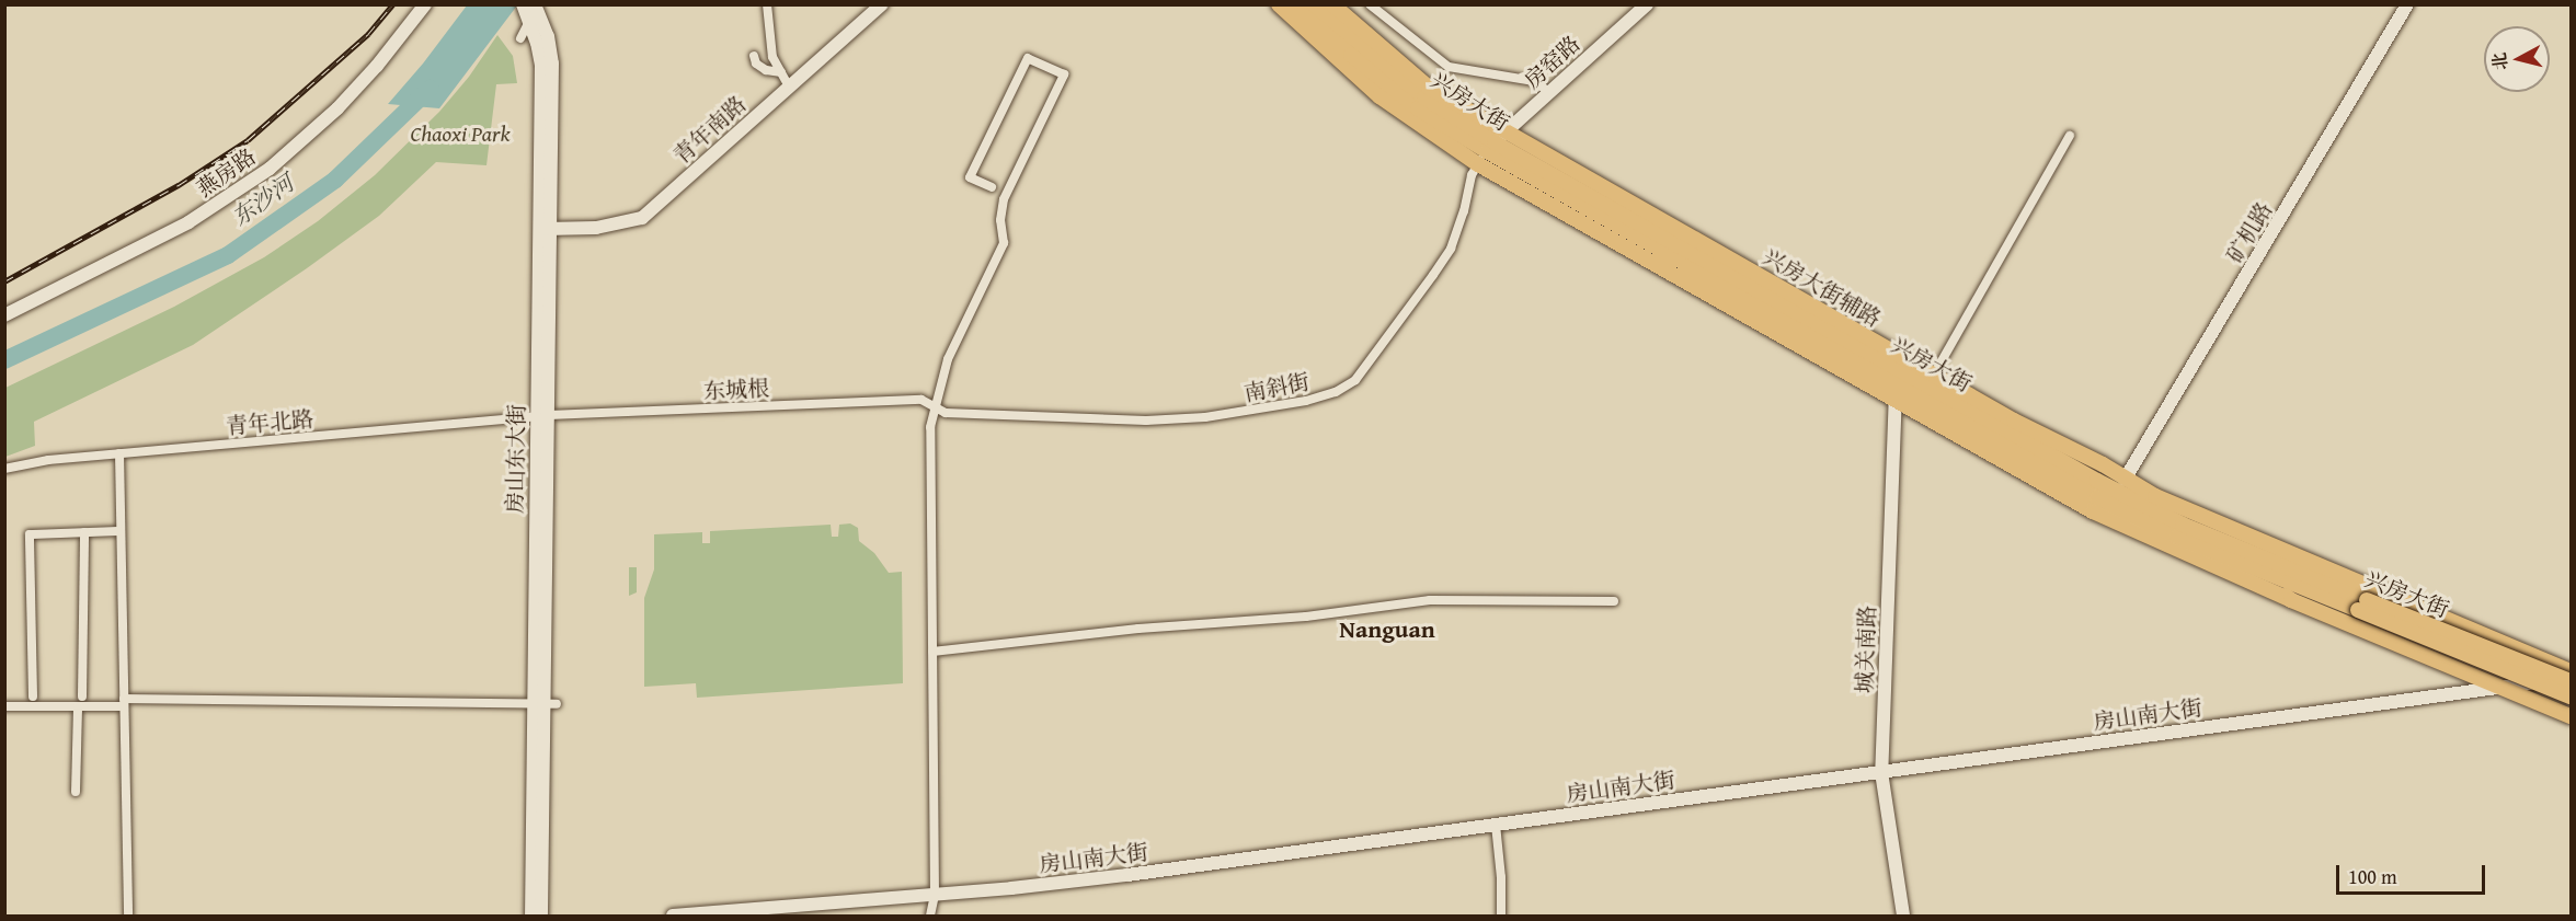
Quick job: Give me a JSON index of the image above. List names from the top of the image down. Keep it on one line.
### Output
{"streets":{"main road":["房窑路","兴房大街","青年南路","燕房路","矿机路","兴房大街辅路","房山东大街","城关南路","房山南大街"],"street":["南斜街","东城根","青年北路"]},"crossings":[["房窑路","兴房大街"],["房窑路","兴房大街辅路"],["房窑路","南斜街"],["兴房大街","兴房大街辅路"],["兴房大街","南斜街"],["兴房大街","城关南路"],["兴房大街","房山南大街"],["青年南路","房山东大街"],["矿机路","兴房大街辅路"],["兴房大街辅路","南斜街"],["南斜街","东城根"],["东城根","青年北路"],["东城根","房山东大街"],["青年北路","房山东大街"],["城关南路","房山南大街"]],"districts":["Nanguan"],"water":["东沙河"],"parks":["Chaoxi Park"],"scale_bar":"100 m","north":"left"}
